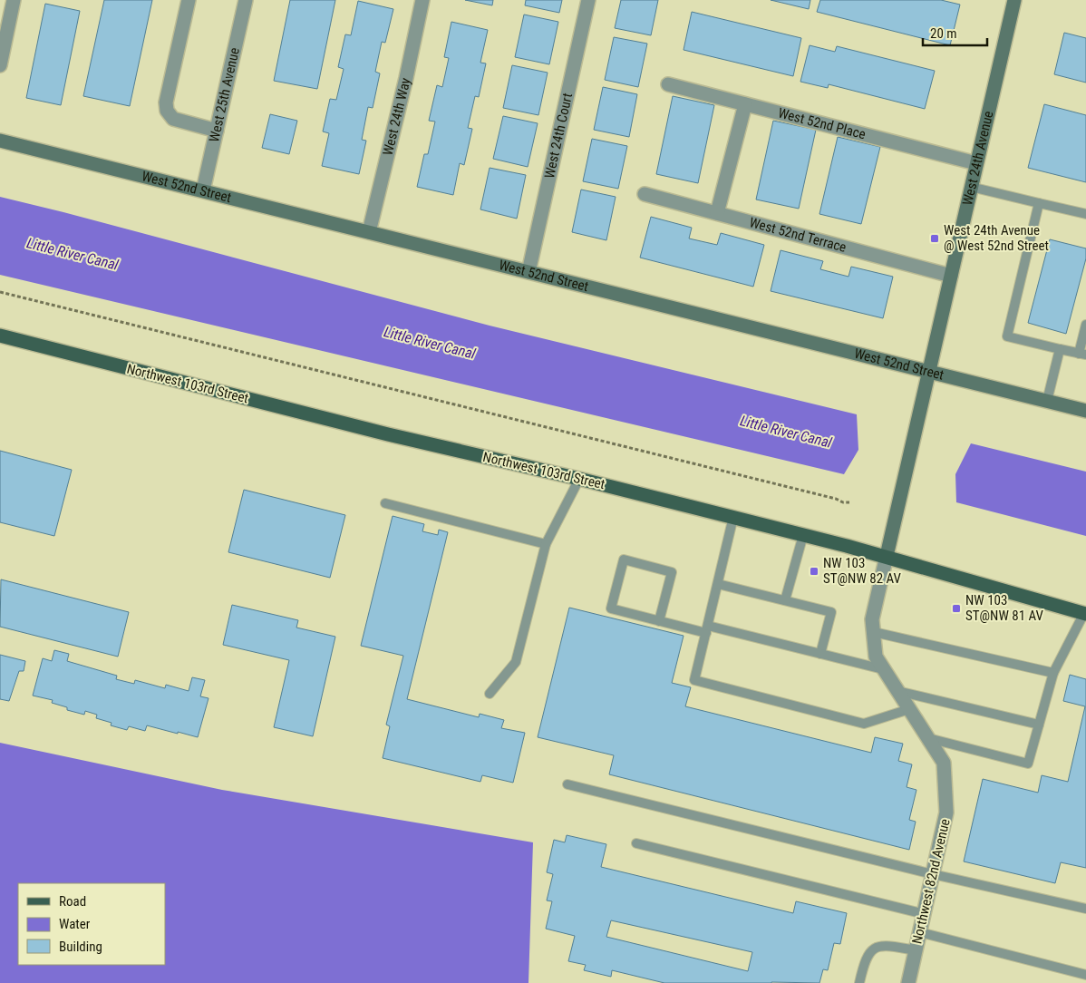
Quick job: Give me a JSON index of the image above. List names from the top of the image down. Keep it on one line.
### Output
{"streets":{"main road":["Northwest 103rd Street"],"street":["West 25th Avenue","West 24th Way","West 52nd Place","West 24th Court","West 24th Avenue","West 52nd Street","West 52nd Terrace","Northwest 82nd Avenue"]},"crossings":[["West 25th Avenue","West 52nd Street"],["West 24th Way","West 52nd Street"],["West 52nd Place","West 24th Avenue"],["West 24th Court","West 52nd Street"],["West 24th Avenue","West 52nd Street"],["West 24th Avenue","West 52nd Terrace"],["West 24th Avenue","Northwest 103rd Street"],["West 24th Avenue","Northwest 82nd Avenue"],["Northwest 103rd Street","Northwest 82nd Avenue"]],"water":["Little River Canal"],"places":{"transit":["West 24th Avenue @ West 52nd Street","NW 103 ST@NW 82 AV","NW 103 ST@NW 81 AV"]},"legend":["Road","Water","Building"],"scale_bar":"20 m"}
